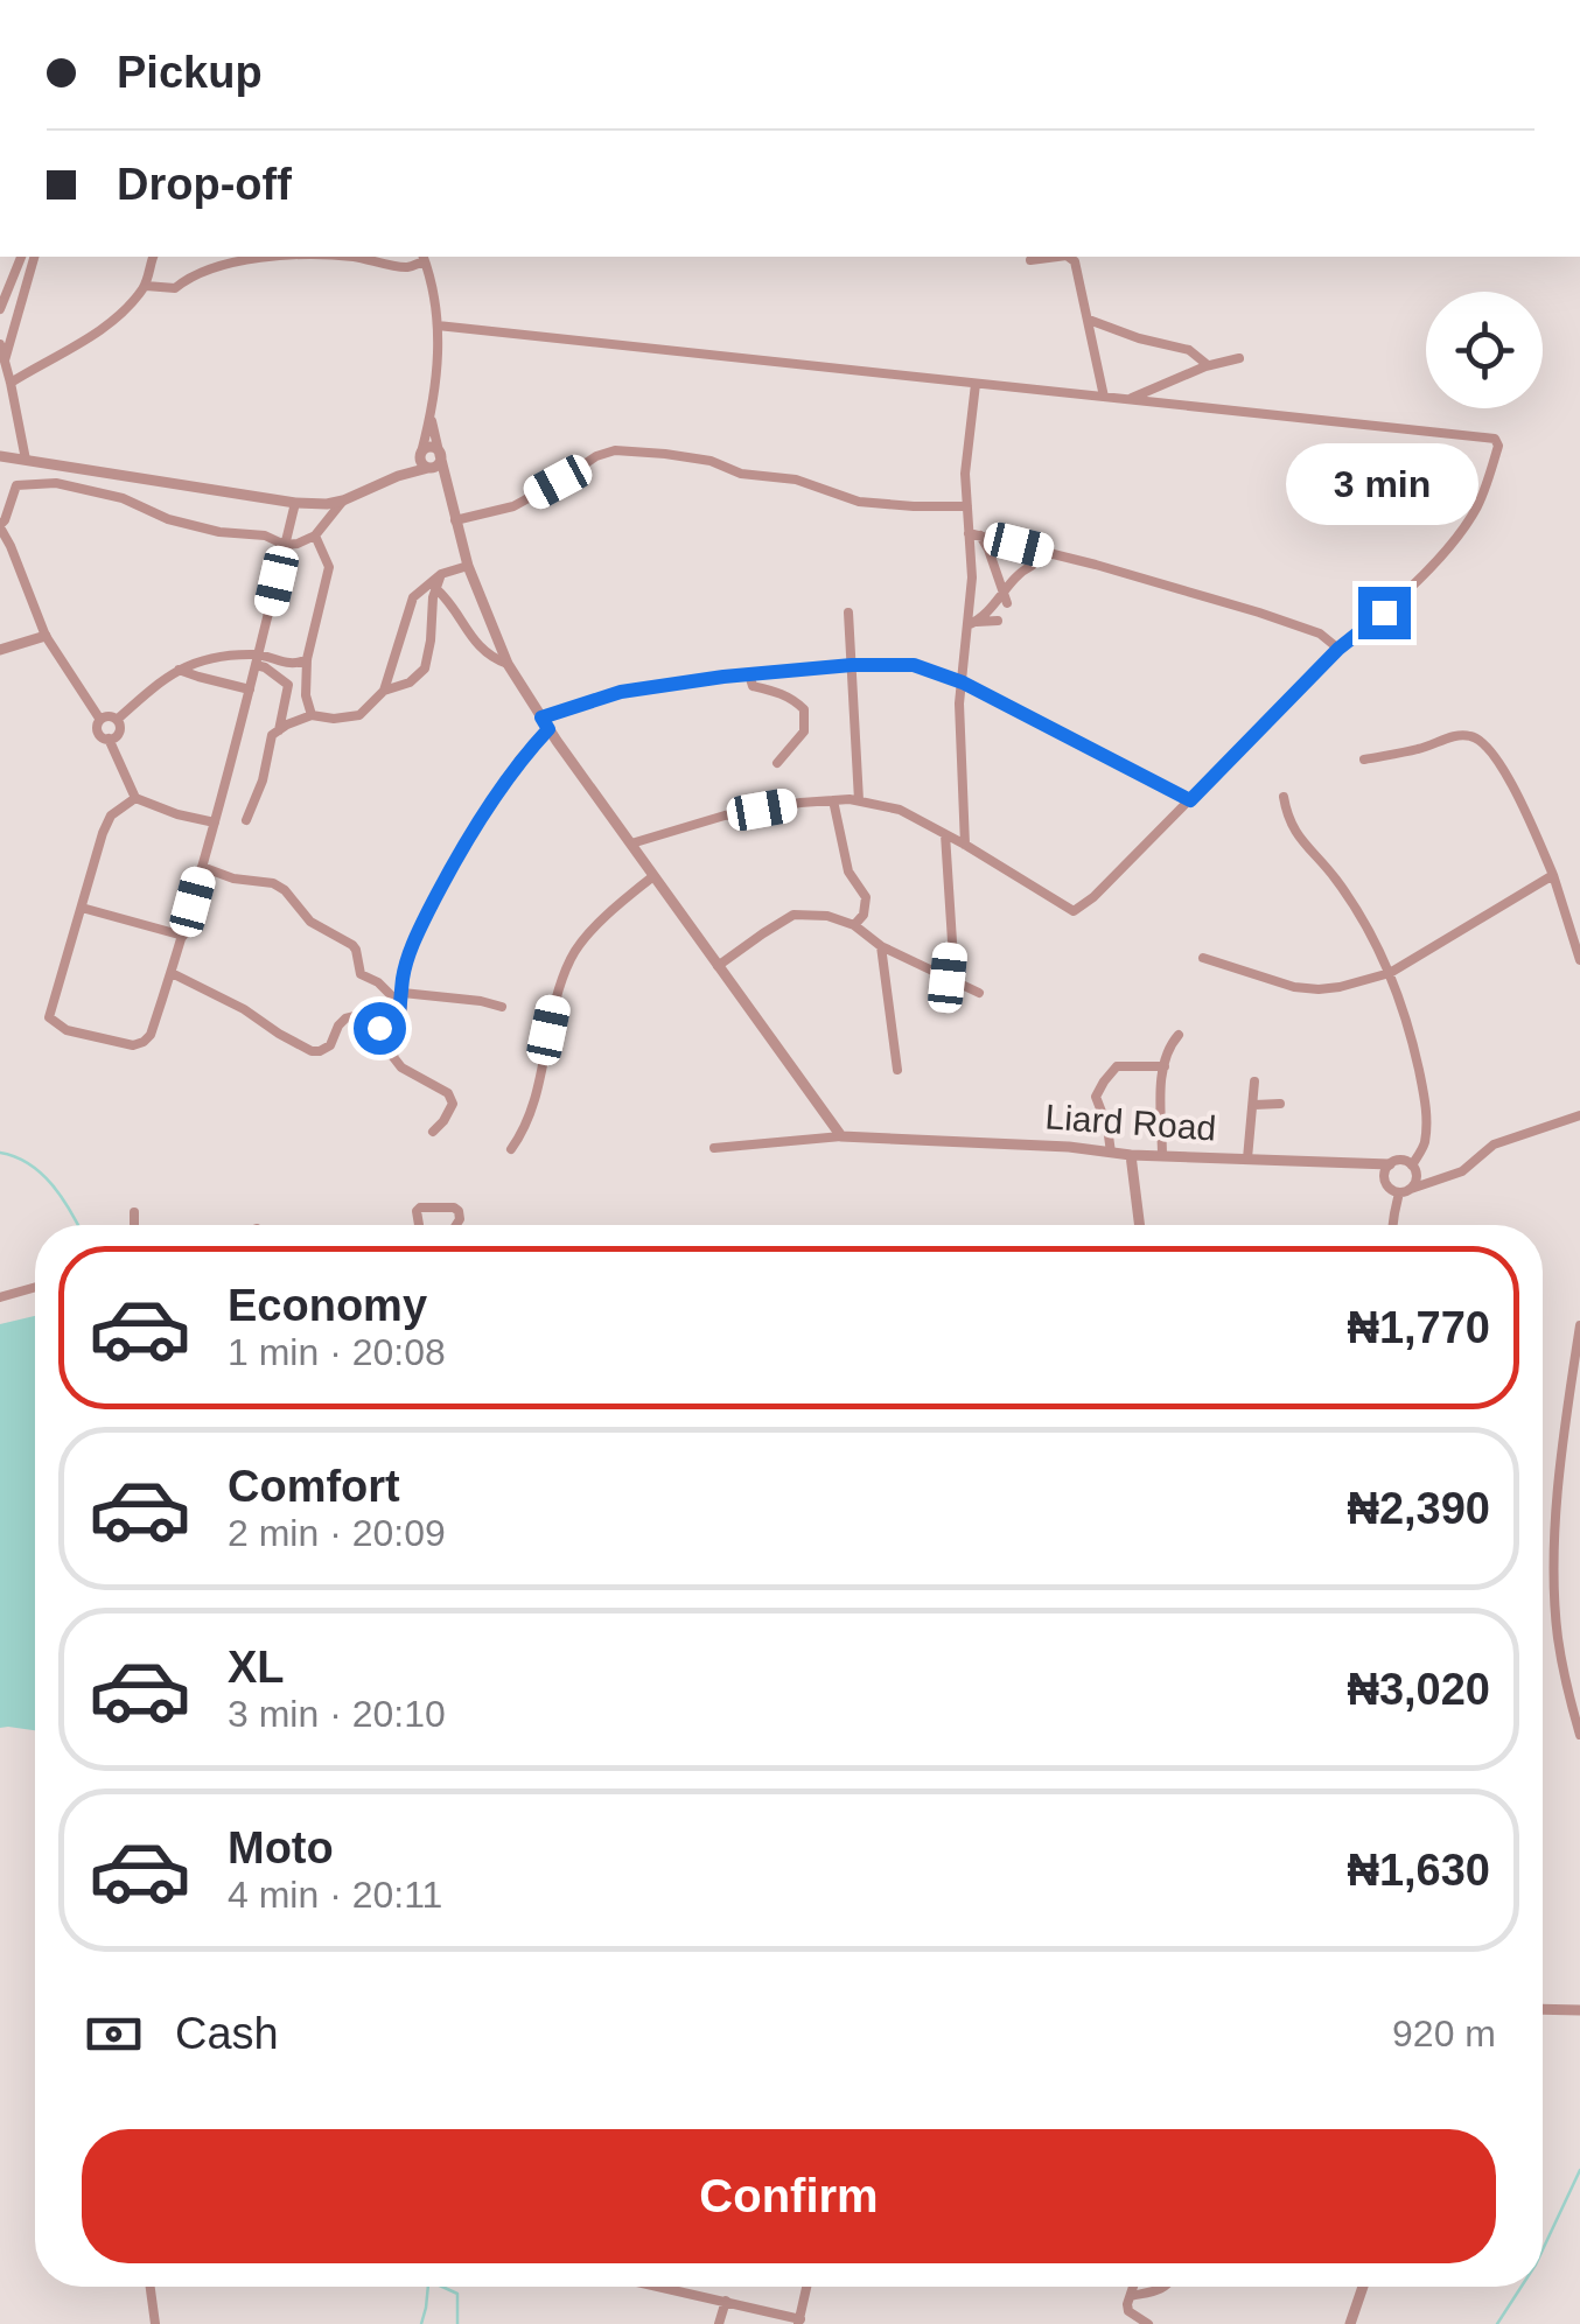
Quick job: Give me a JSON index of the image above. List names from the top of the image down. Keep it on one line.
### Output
{"streets":{"street":["Liard Road"]},"page":{"banner":["Pickup","Drop-off"],"bubble":"3 min","list":[{"name":"Economy","note":"1 min · 20:08","value":"₦1,770"},{"name":"Comfort","note":"2 min · 20:09","value":"₦2,390"},{"name":"XL","note":"3 min · 20:10","value":"₦3,020"},{"name":"Moto","note":"4 min · 20:11","value":"₦1,630"}],"pay":["Cash","920 m"],"buttons":"Confirm"}}
